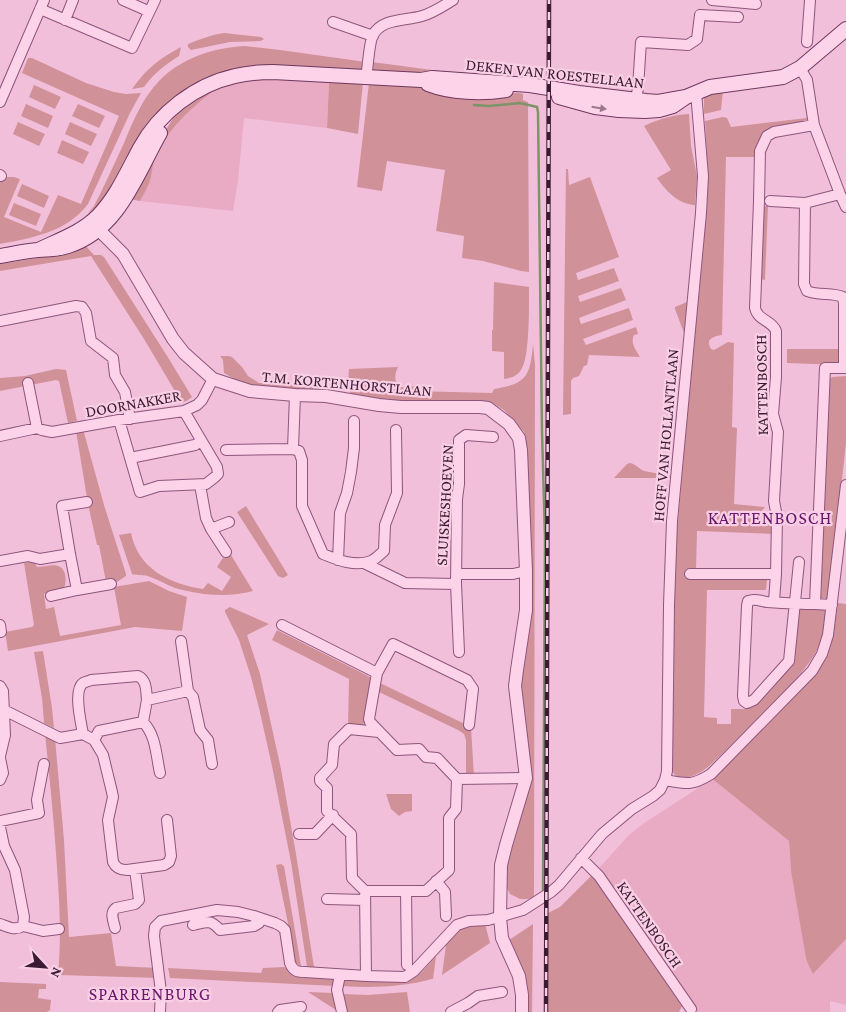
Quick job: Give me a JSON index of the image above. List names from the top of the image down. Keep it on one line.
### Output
{"streets":{"main road":["DEKEN VAN ROESTELLAAN"],"street":["T.M. KORTENHORSTLAAN","KATTENBOSCH","DOORNAKKER","HOFF VAN HOLLANTLAAN","SLUISKESHOEVEN"]},"crossings":[["DEKEN VAN ROESTELLAAN","T.M. KORTENHORSTLAAN"],["DEKEN VAN ROESTELLAAN","HOFF VAN HOLLANTLAAN"],["T.M. KORTENHORSTLAAN","DOORNAKKER"],["T.M. KORTENHORSTLAAN","SLUISKESHOEVEN"]],"districts":["KATTENBOSCH","SPARRENBURG"],"north":"bottom right"}
